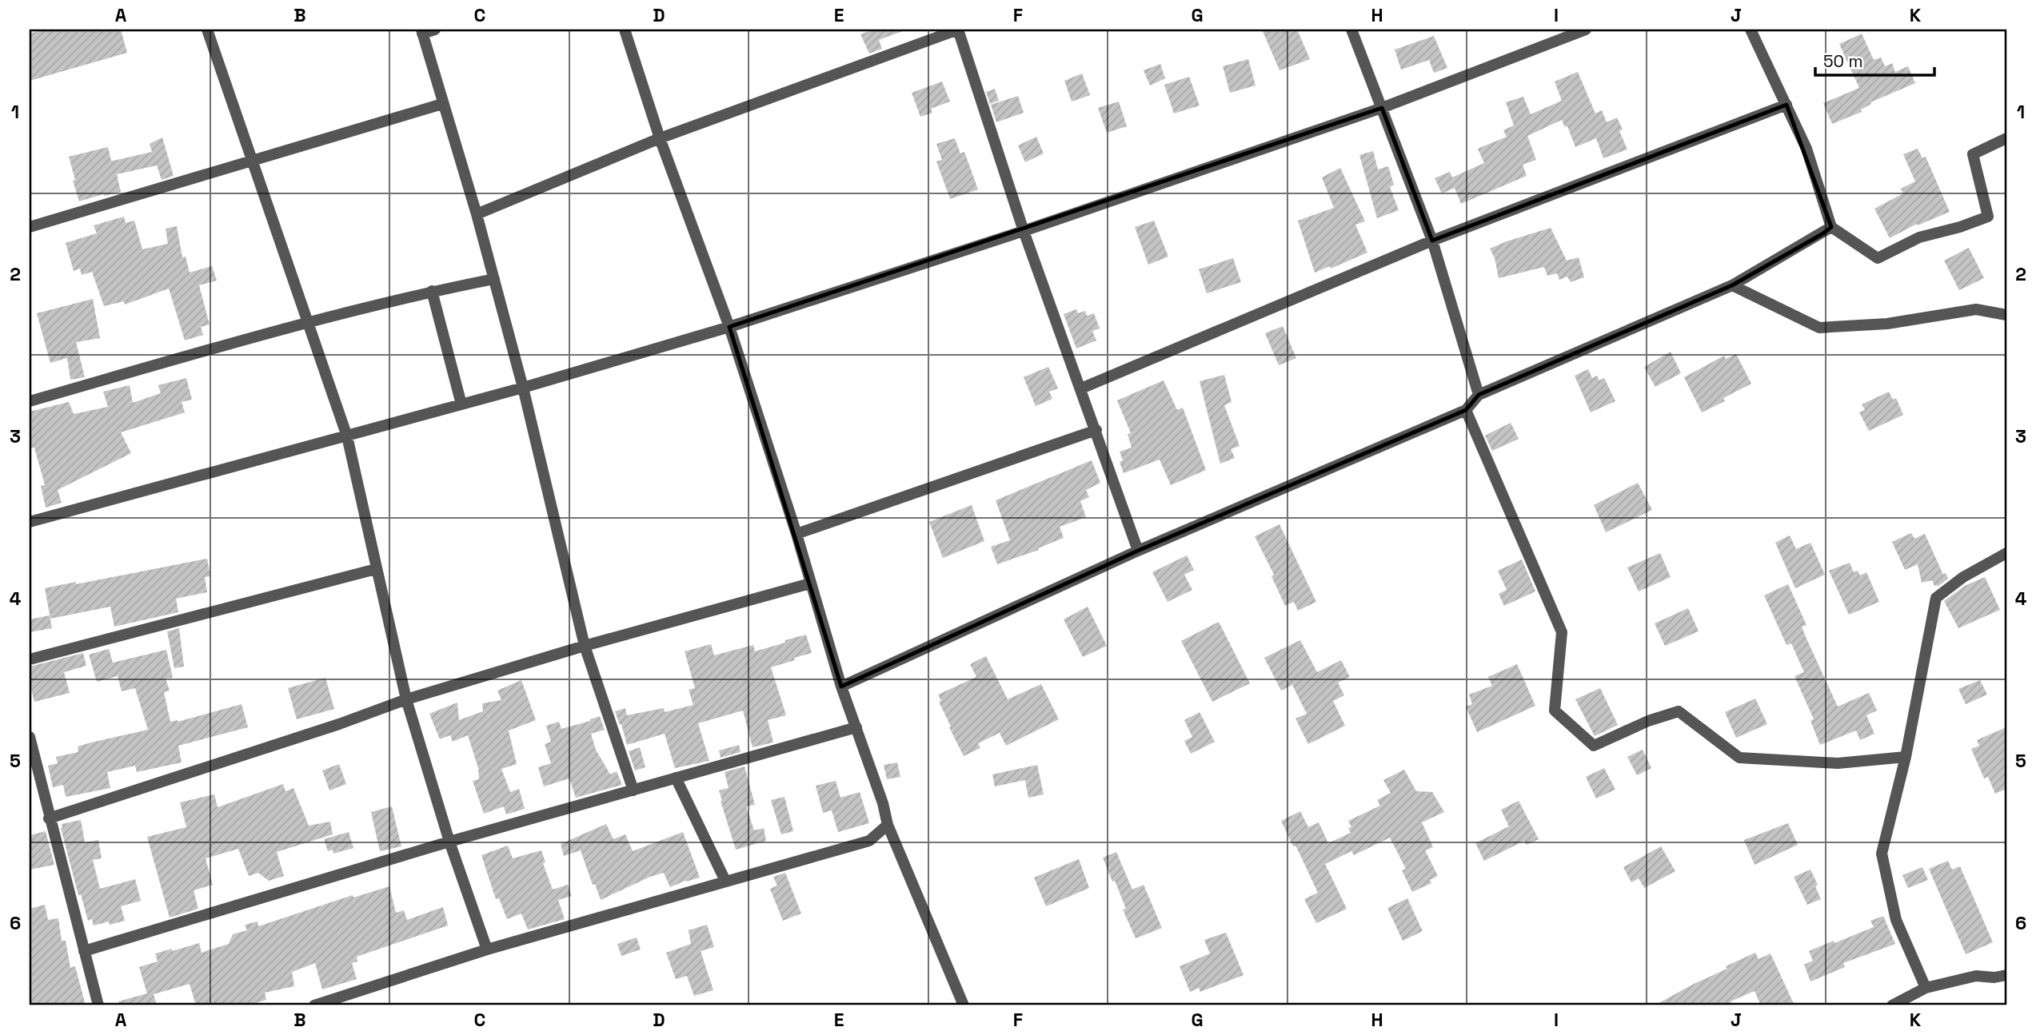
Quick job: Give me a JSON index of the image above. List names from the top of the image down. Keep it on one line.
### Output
{"scale_bar":"50 m","grid":{"columns":["A","B","C","D","E","F","G","H","I","J","K"],"rows":["1","2","3","4","5","6"]}}
